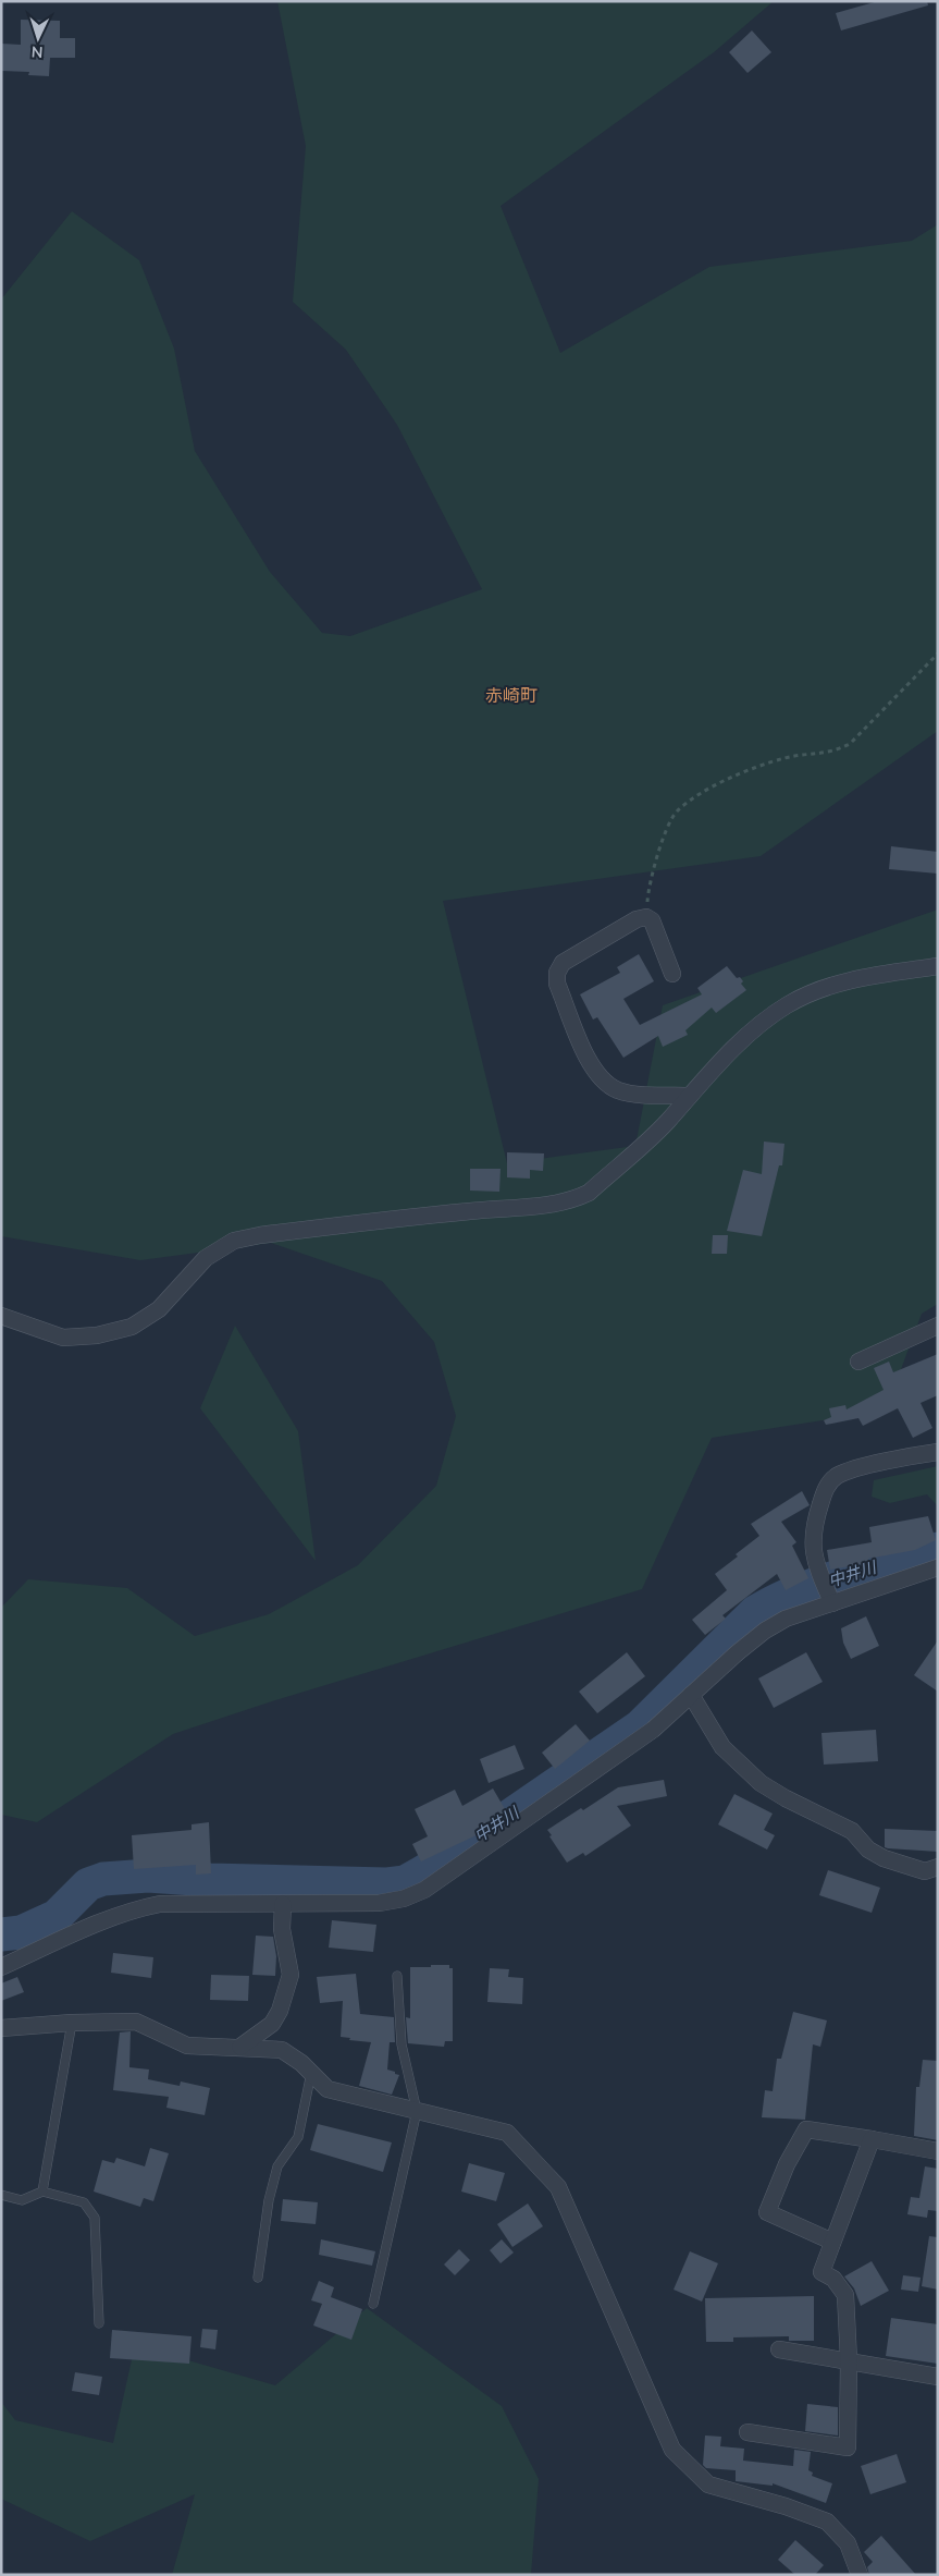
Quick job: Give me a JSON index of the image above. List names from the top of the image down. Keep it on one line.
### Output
{"districts":["赤崎町"],"water":["中井川"],"north":"bottom"}
